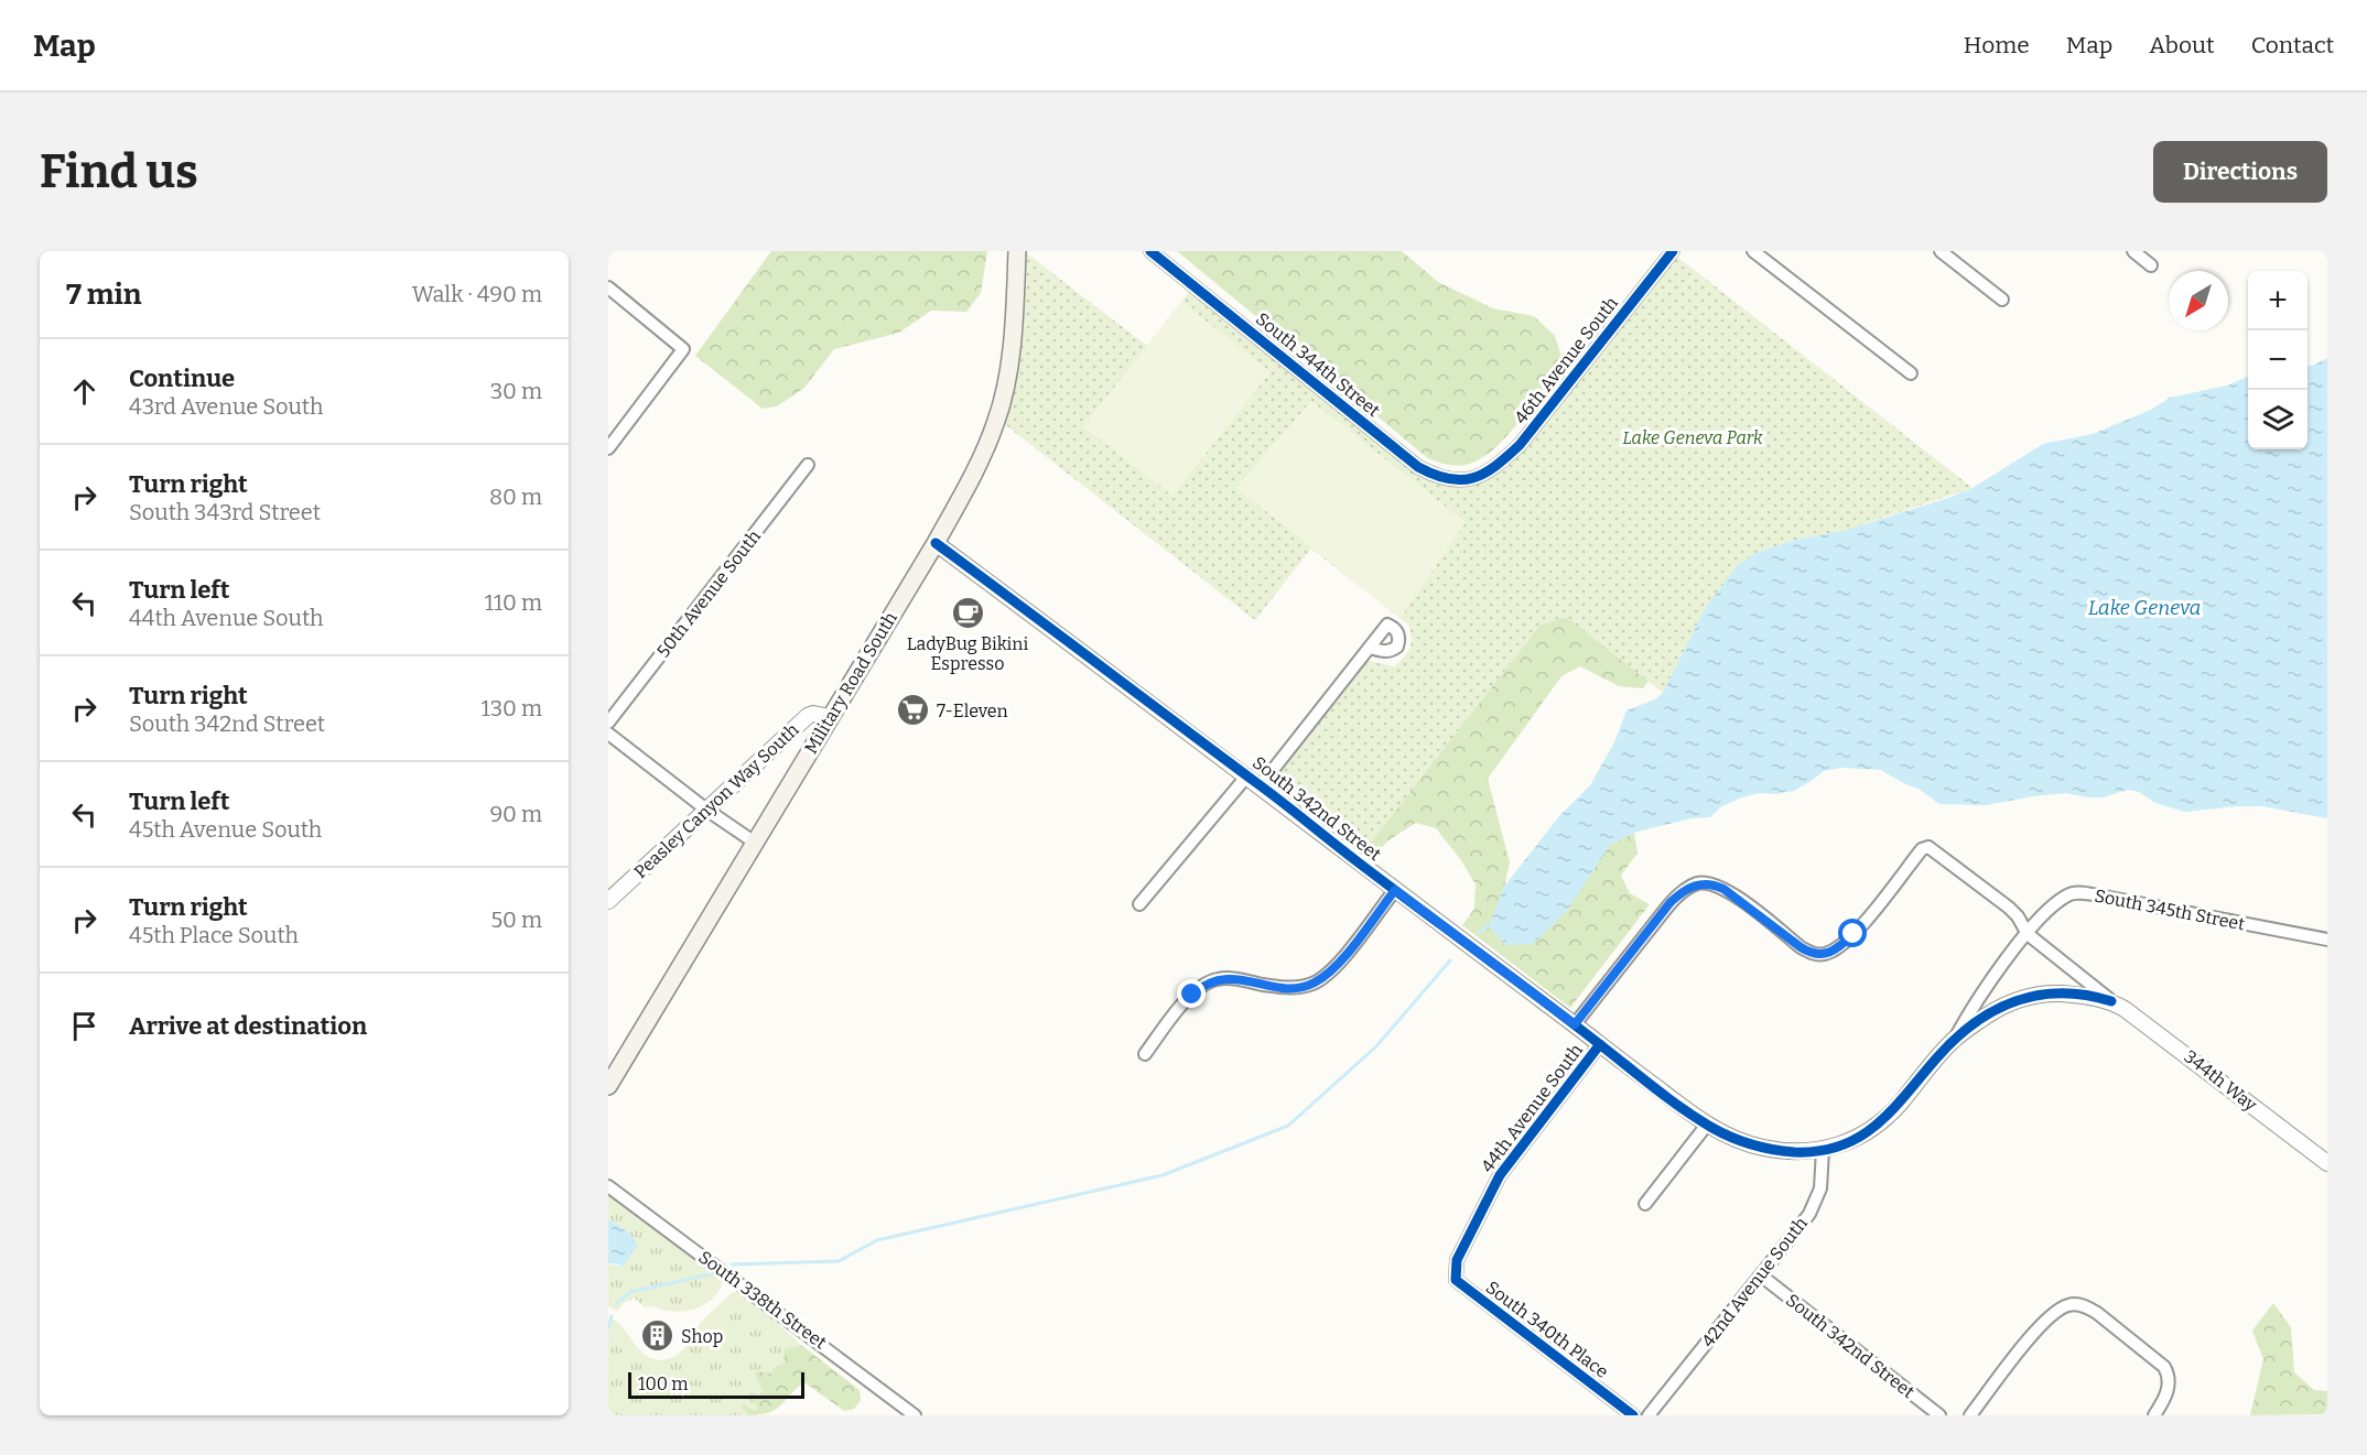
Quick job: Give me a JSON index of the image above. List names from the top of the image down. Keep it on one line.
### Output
{"streets":{"main road":["Military Road South"],"street":["46th Avenue South","South 344th Street","50th Avenue South","Peasley Canyon Way South","South 342nd Street","South 345th Street","344th Way","44th Avenue South","42nd Avenue South","South 338th Street","South 340th Place"]},"crossings":[["46th Avenue South","South 344th Street"],["Military Road South","Peasley Canyon Way South"],["Military Road South","South 342nd Street"],["South 342nd Street","44th Avenue South"],["South 342nd Street","42nd Avenue South"],["South 345th Street","44th Avenue South"],["44th Avenue South","South 340th Place"]],"water":["Lake Geneva"],"parks":["Lake Geneva Park"],"places":{"cafe":["LadyBug Bikini Espresso"],"supermarket":["7-Eleven"],"building":["Shop"]},"scale_bar":"100 m","north":"bottom left","page":{"header":"Map","nav":["Home","Map","About","Contact"],"buttons":"Directions","title":"Find us","heading":["7 min","Walk · 490 m"],"map_buttons":["+","−"],"list":[["Continue","43rd Avenue South","30 m"],["Turn right","South 343rd Street","80 m"],["Turn left","44th Avenue South","110 m"],["Turn right","South 342nd Street","130 m"],["Turn left","45th Avenue South","90 m"],["Turn right","45th Place South","50 m"],"Arrive at destination"],"scale":"100 m"}}
